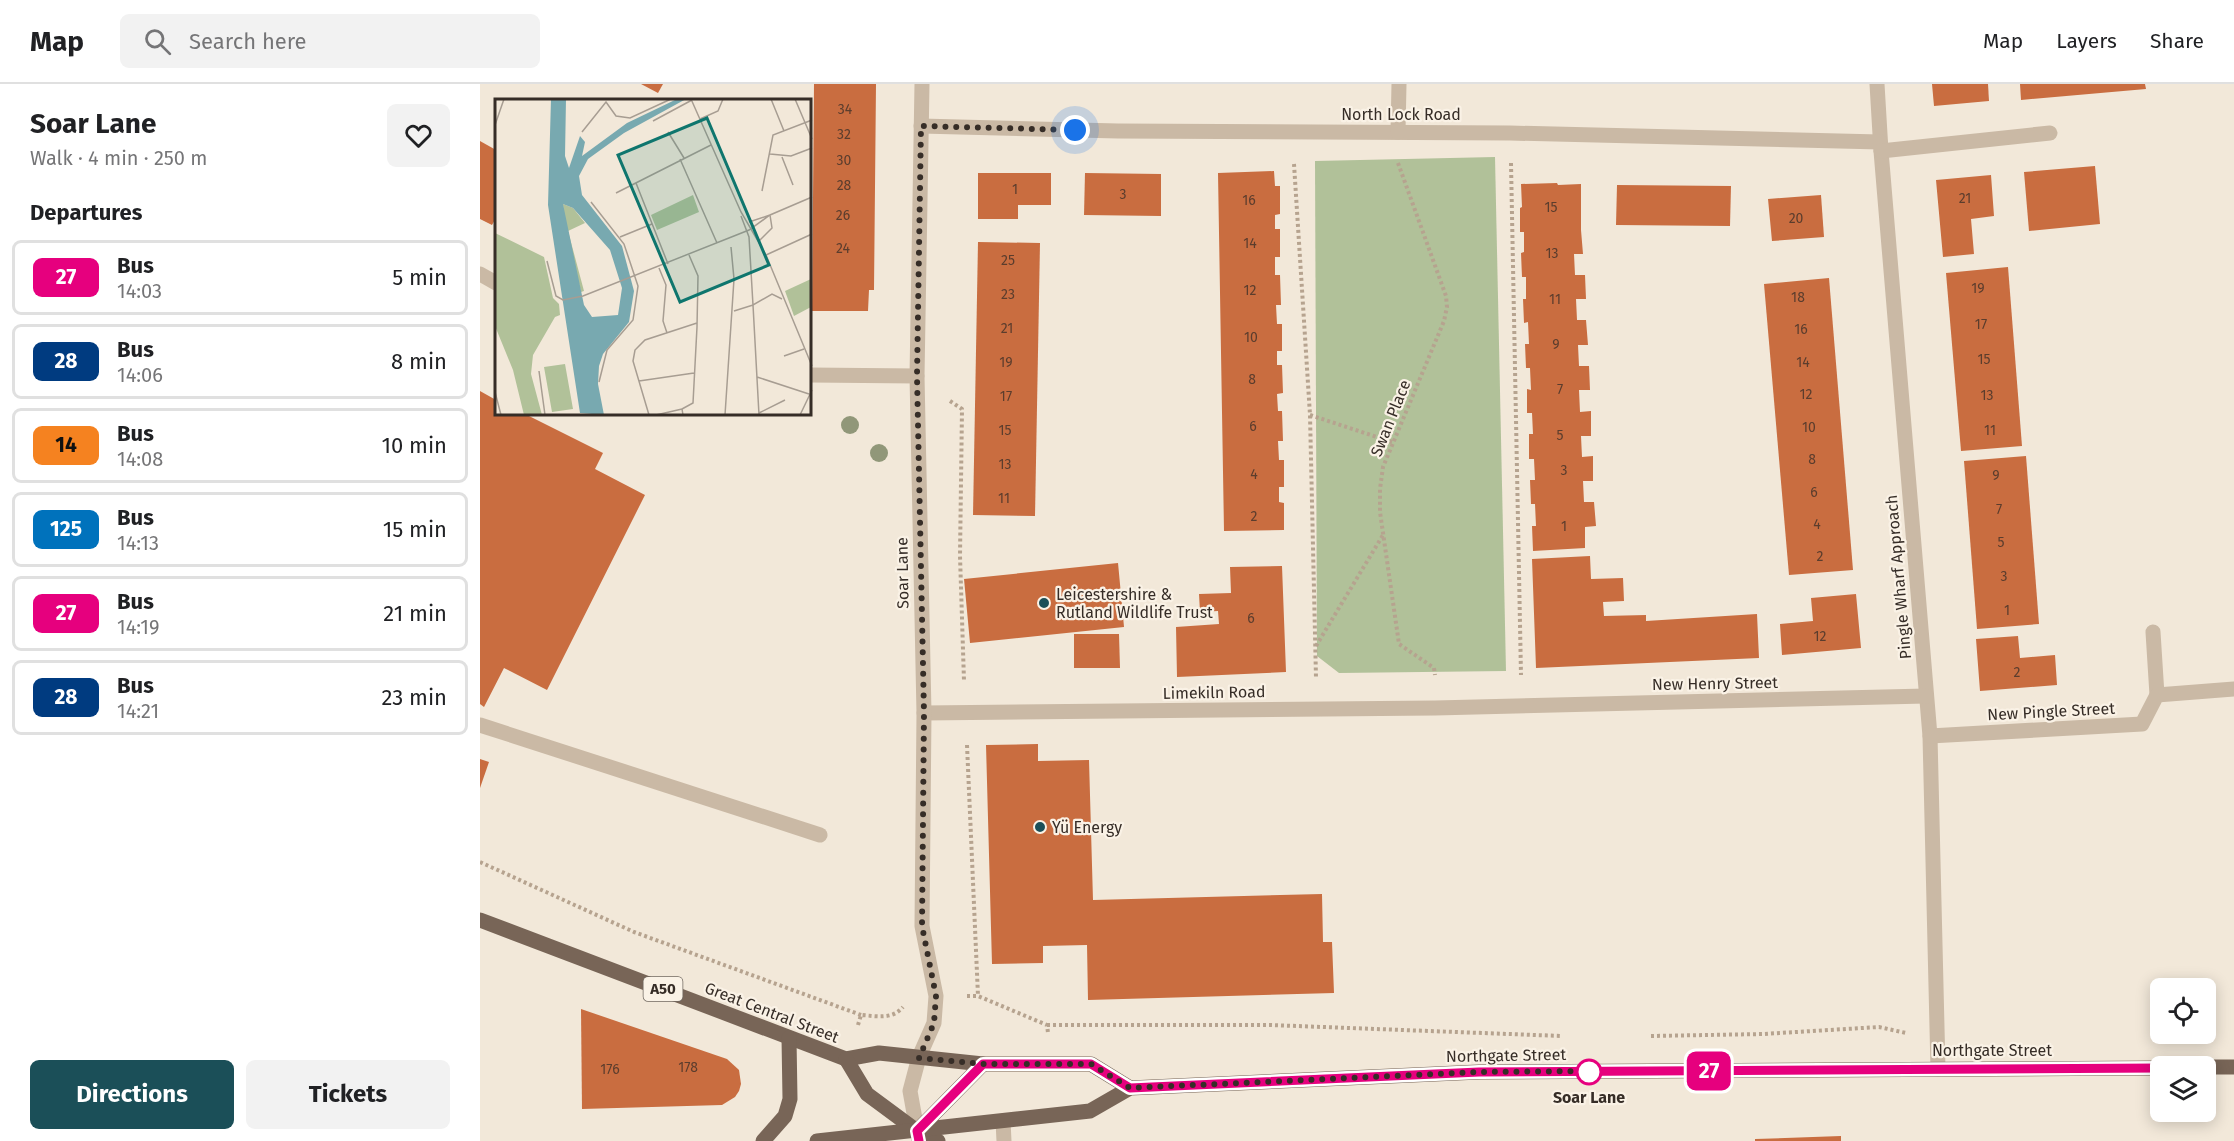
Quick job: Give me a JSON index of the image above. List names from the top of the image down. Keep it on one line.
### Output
{"streets":{"main road":["A50","Great Central Street","Northgate Street"],"street":["North Lock Road","Soar Lane","Pingle Wharf Approach","New Henry Street","Limekiln Road","New Pingle Street"],"path":["Swan Place"]},"crossings":[["North Lock Road","Swan Place"],["North Lock Road","Soar Lane"],["North Lock Road","Pingle Wharf Approach"],["Swan Place","Limekiln Road"],["Soar Lane","Limekiln Road"],["Soar Lane","Great Central Street"],["Soar Lane","Northgate Street"],["Pingle Wharf Approach","New Henry Street"],["Pingle Wharf Approach","New Pingle Street"],["Pingle Wharf Approach","Northgate Street"],["New Henry Street","Limekiln Road"],["Great Central Street","Northgate Street"]],"places":["Leicestershire & Rutland Wildlife Trust","Yü Energy","Soar Lane"],"lines":["bus line 27"],"house_numbers":["34","32","30","28","1","3","21","16","15","26","20","14","24","13","25","19","12","23","18","11","17","21","16","10","9","15","19","14","8","7","12","13","17","6","10","15","11","5","8","13","3","4","9","6","11","7","2","4","1","5","2","3","1","6","12","2","178","176"],"page":{"header":"Map","search":"Search here","nav":["Map","Layers","Share"],"heading":[["Soar Lane","Walk · 4 min · 250 m"],"Departures"],"on_map":"27","list":[{"mark":"27","name":"Bus","note":"14:03","value":"5 min"},{"mark":"28","name":"Bus","note":"14:06","value":"8 min"},{"mark":"14","name":"Bus","note":"14:08","value":"10 min"},{"mark":"125","name":"Bus","note":"14:13","value":"15 min"},{"mark":"27","name":"Bus","note":"14:19","value":"21 min"},{"mark":"28","name":"Bus","note":"14:21","value":"23 min"}],"buttons":["Directions","Tickets"]}}
